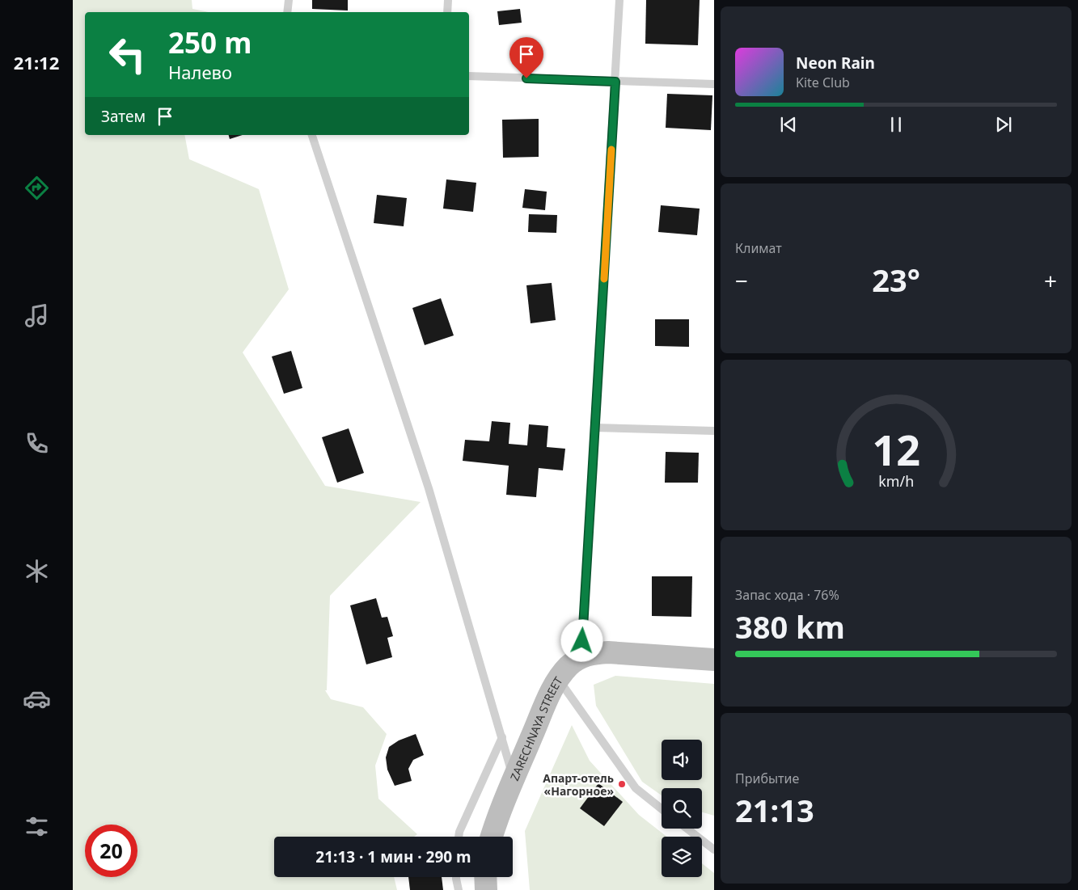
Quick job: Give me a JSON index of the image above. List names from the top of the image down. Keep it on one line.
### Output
{"streets":{"main road":["ZARECHNAYA STREET"]},"places":["Апарт-отель «Нагорное»"],"page":{"tabs":"21:12","turn":["250 m","Налево"],"song":["Neon Rain","Kite Club"],"then":"Затем","tile":["Климат",["Запас хода · 76%","380 km"],["Прибытие","21:13"]],"heat":["−","23°","+"],"limit":"20","trip":"21:13 · 1 мин · 290 m","gauge":["12","km/h"]}}
